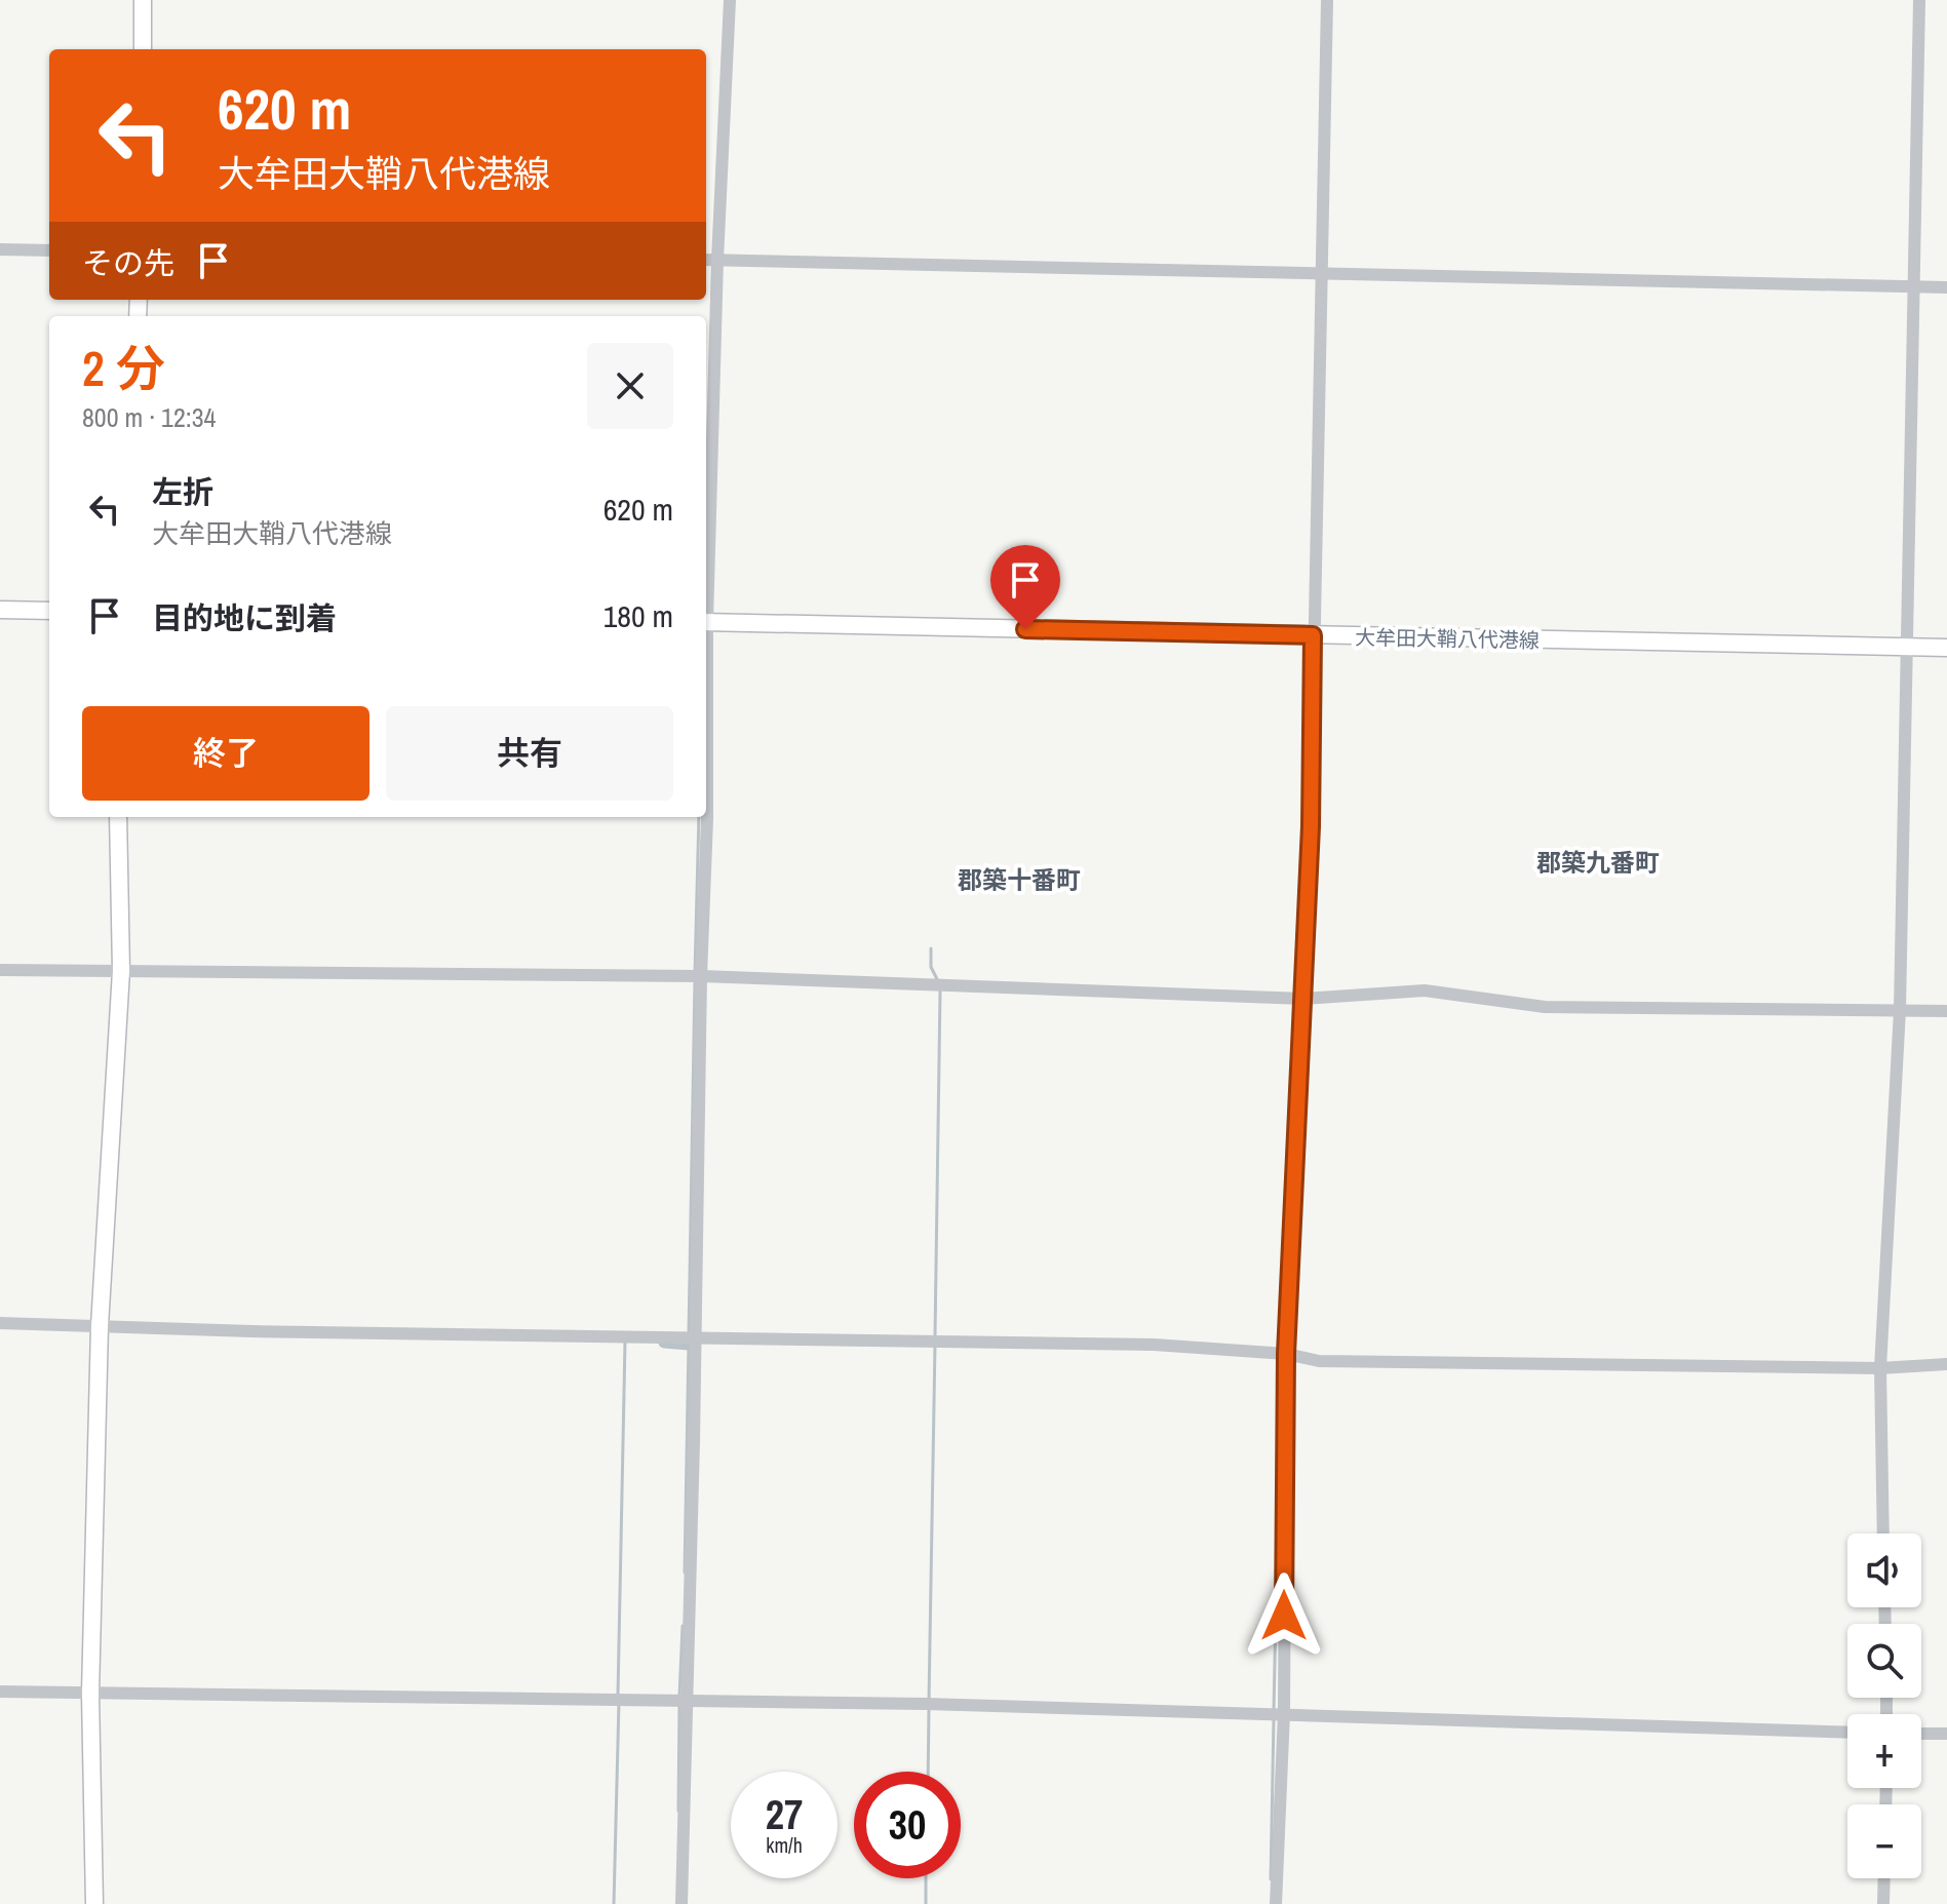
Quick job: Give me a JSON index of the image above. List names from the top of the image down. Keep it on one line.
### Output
{"streets":{"main road":["大牟田大鞘八代港線"]},"districts":["郡築九番町","郡築十番町"],"page":{"turn":["620 m","大牟田大鞘八代港線"],"then":"その先","heading":["2 分","800 m · 12:34"],"list":[{"name":"左折","note":"大牟田大鞘八代港線","value":"620 m"},{"name":"目的地に到着","value":"180 m"}],"buttons":["終了","共有"],"map_buttons":["+","−"],"speed":"27 km/h","limit":"30"}}
